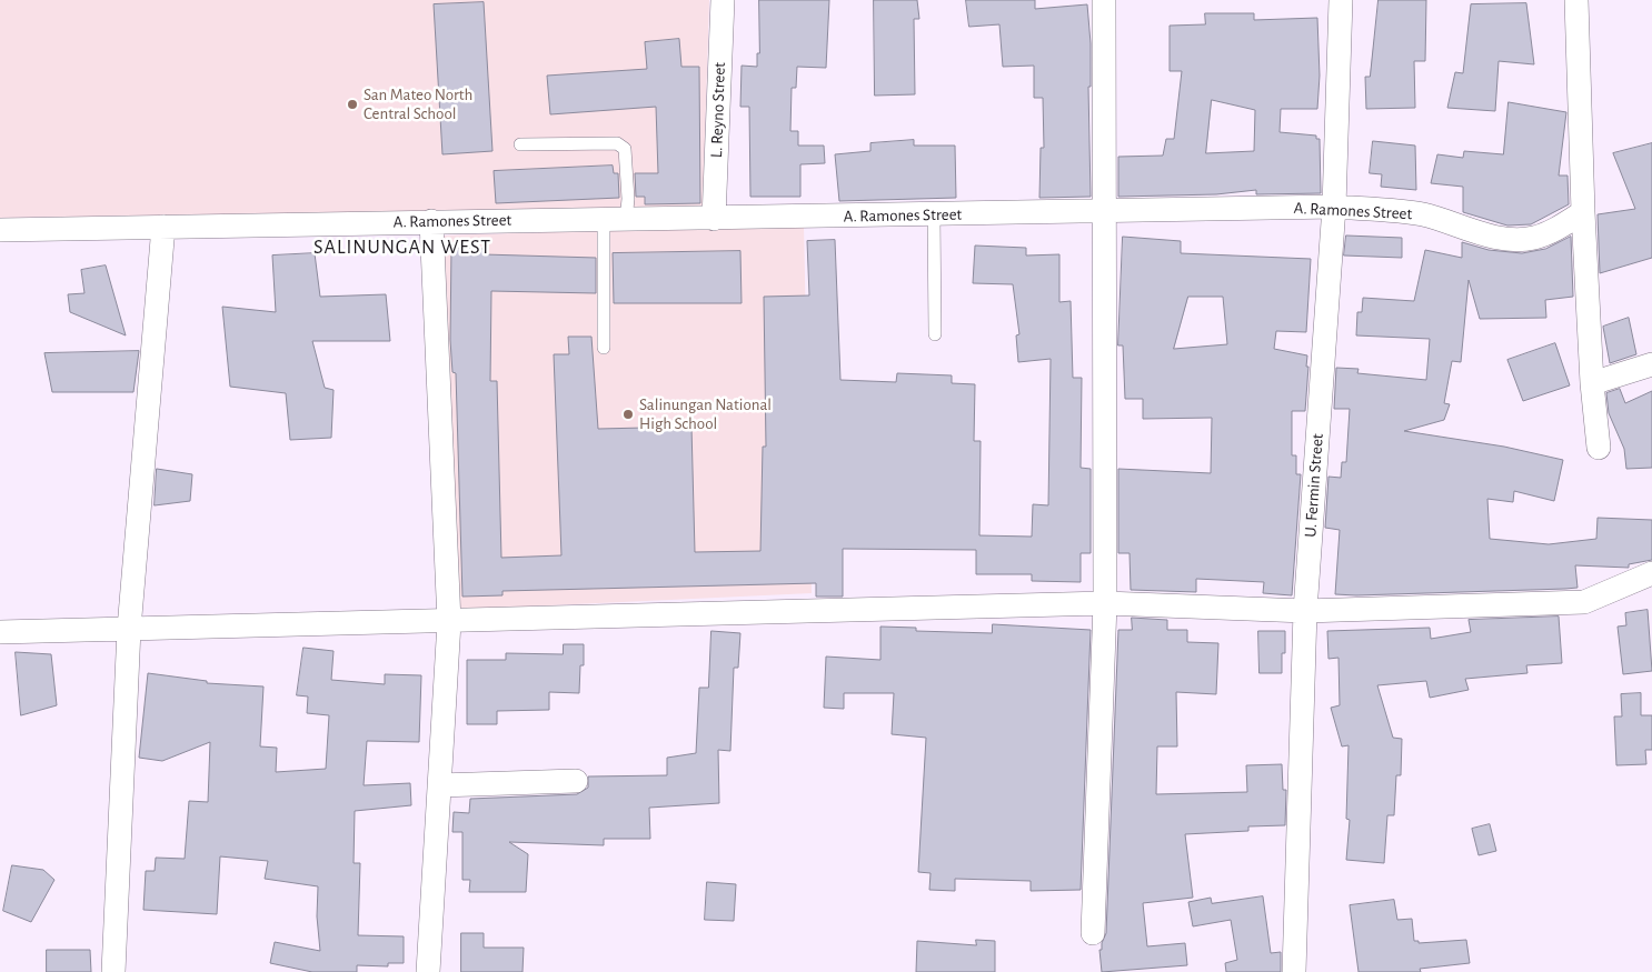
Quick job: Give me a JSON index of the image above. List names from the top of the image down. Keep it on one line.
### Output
{"streets":{"street":["L. Reyno Street","A. Ramones Street","U. Fermin Street"]},"crossings":[["L. Reyno Street","A. Ramones Street"],["A. Ramones Street","U. Fermin Street"]],"districts":["SALINUNGAN WEST"],"places":["San Mateo North Central School","Salinungan National High School"]}
